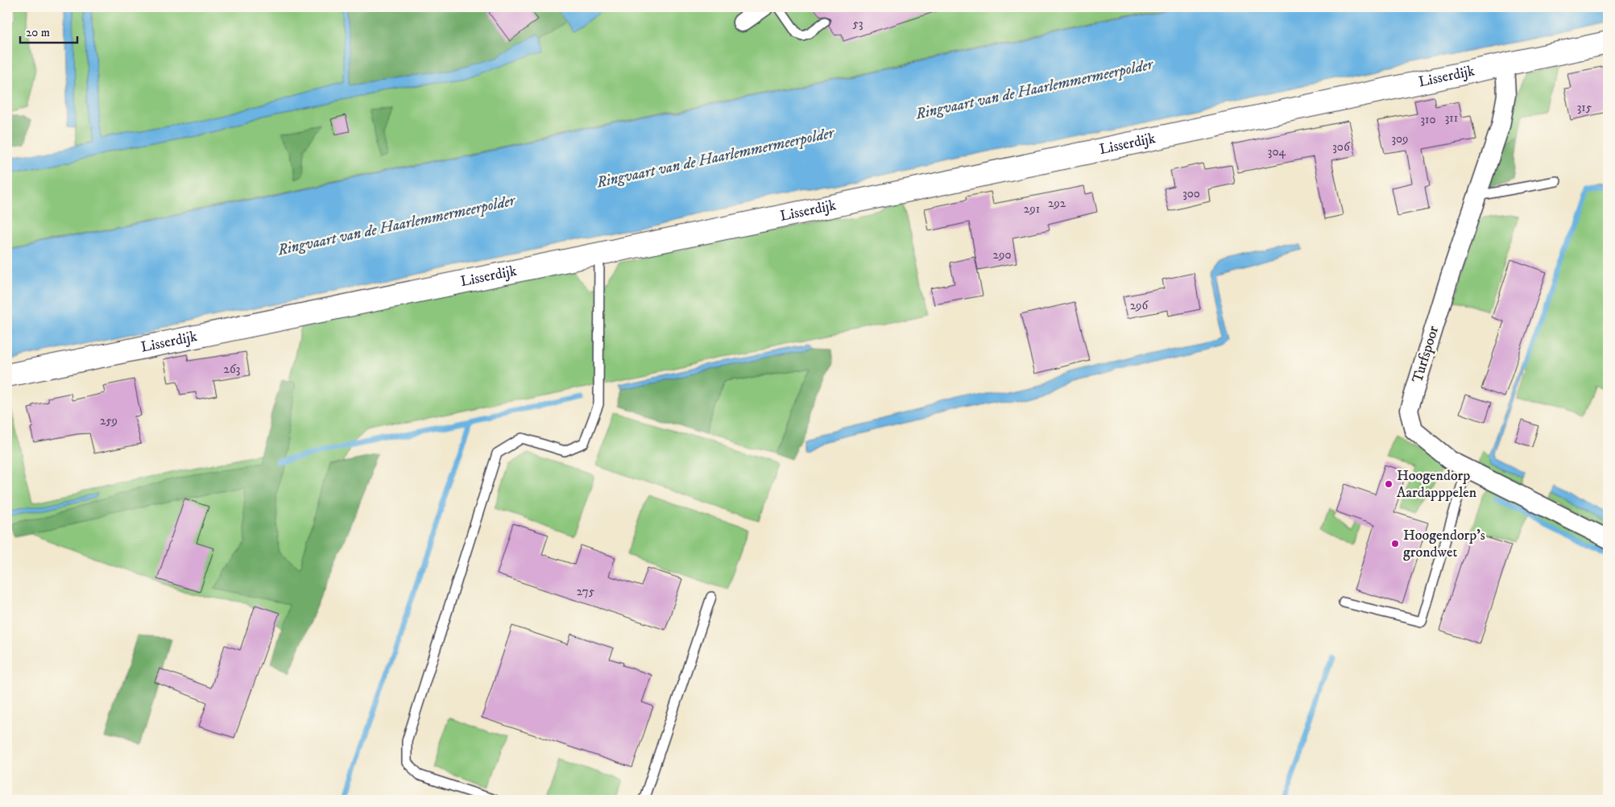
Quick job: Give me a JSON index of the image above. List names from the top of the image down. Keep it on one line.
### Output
{"streets":{"street":["Lisserdijk","Turfspoor"]},"crossings":[["Lisserdijk","Turfspoor"]],"water":["Ringvaart van de Haarlemmermeerpolder"],"places":["Hoogendorp Aardapppelen","Hoogendorp's grondwet"],"house_numbers":["53","315","311","310","309","306","304","300","292","291","290","296","263","259","275"],"scale_bar":"20 m"}
